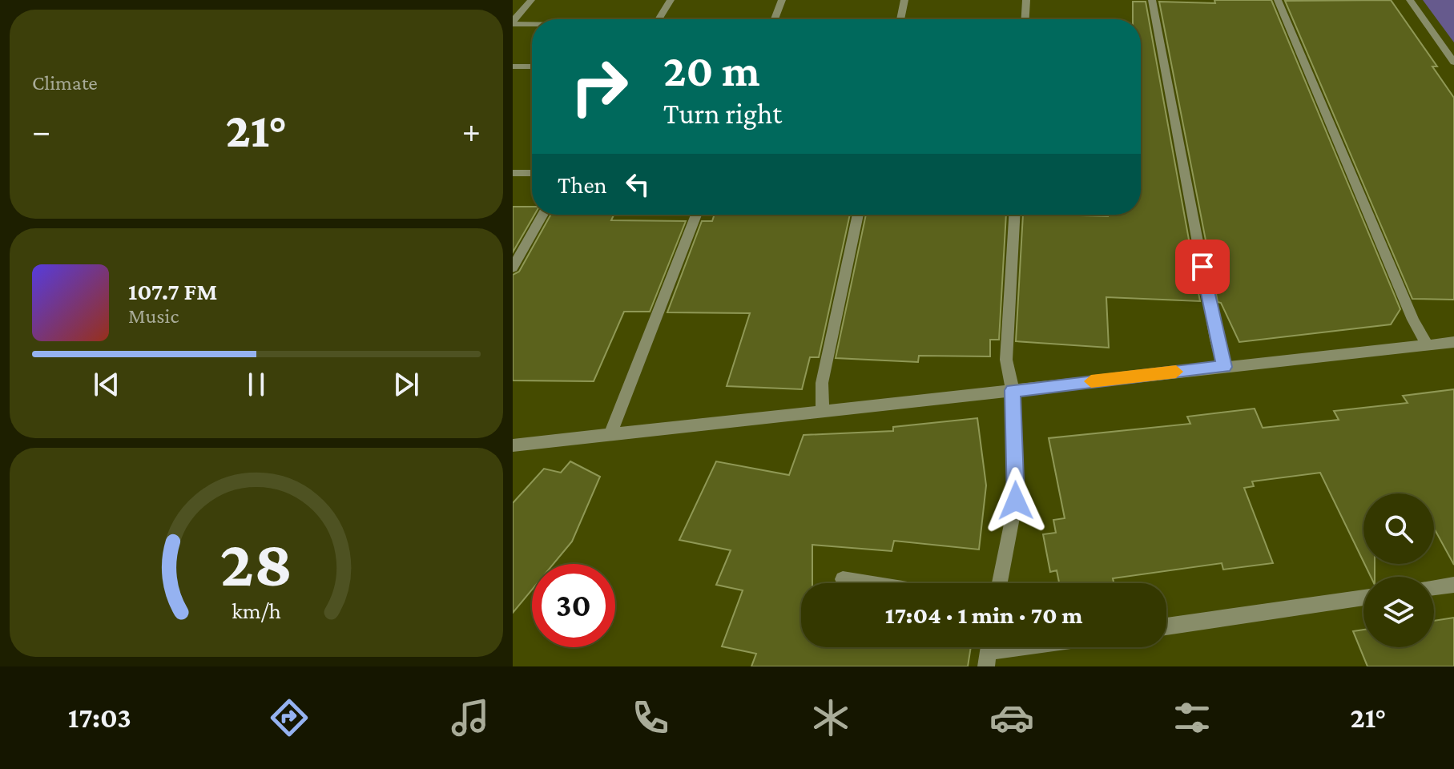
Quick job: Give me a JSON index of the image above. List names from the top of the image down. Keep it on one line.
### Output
{"page":{"tile":"Climate","turn":["20 m","Turn right"],"heat":["−","21°","+"],"then":"Then","song":["107.7 FM","Music"],"limit":"30","trip":"17:04 · 1 min · 70 m","tabs":["17:03","21°"],"gauge":["28","km/h"]}}
